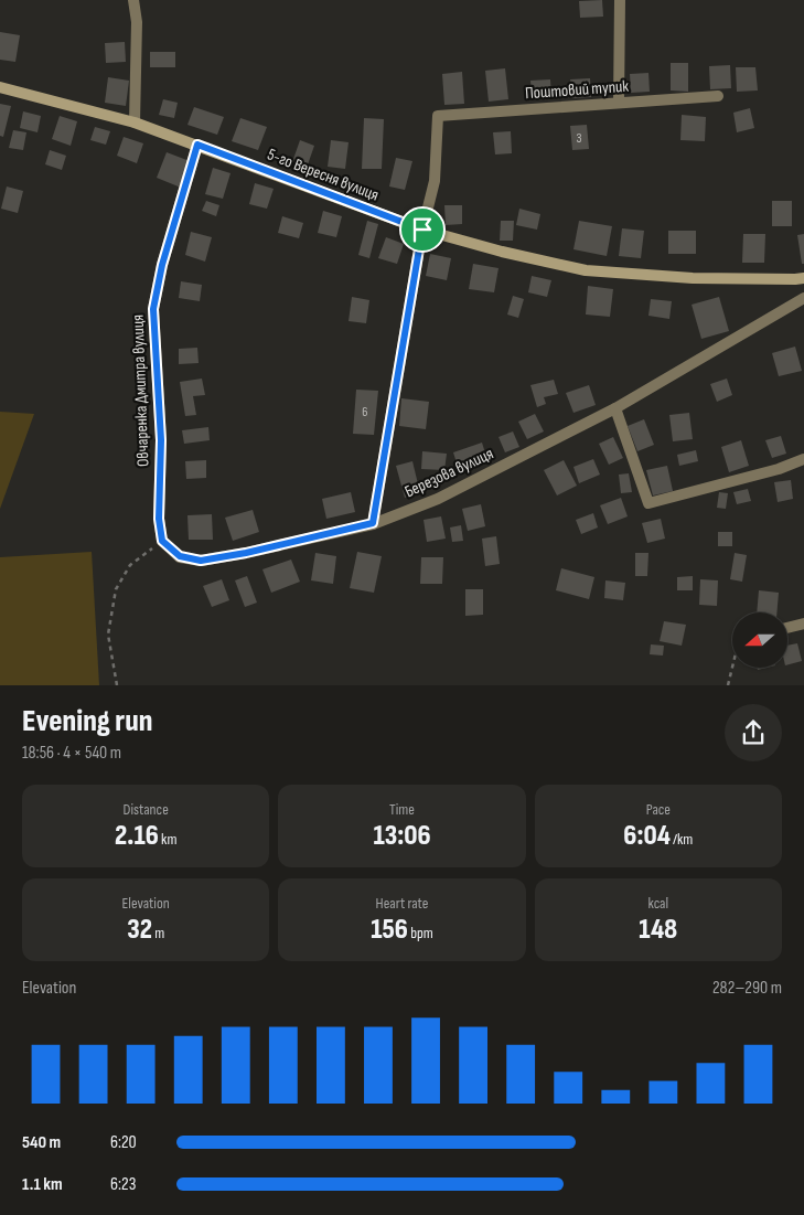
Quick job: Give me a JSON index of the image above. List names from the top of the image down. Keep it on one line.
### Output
{"streets":{"street":["Поштовий тупик","5-го Вересня вулиця","Овчаренка Дмитра вулиця","Березова вулиця"]},"crossings":[["Поштовий тупик","5-го Вересня вулиця"],["5-го Вересня вулиця","Овчаренка Дмитра вулиця"],["Овчаренка Дмитра вулиця","Березова вулиця"]],"house_numbers":["3","6"],"north":"left","page":{"heading":["Evening run","18:56 · 4 × 540 m"],"stats":[["Distance","2.16 km"],["Time","13:06"],["Pace","6:04 /km"],["Elevation","32 m"],["Heart rate","156 bpm"],["kcal","148"]],"chart":["Elevation","282–290 m"],"list":[{"name":"540 m","note":"6:20"},{"name":"1.1 km","note":"6:23"}]}}
